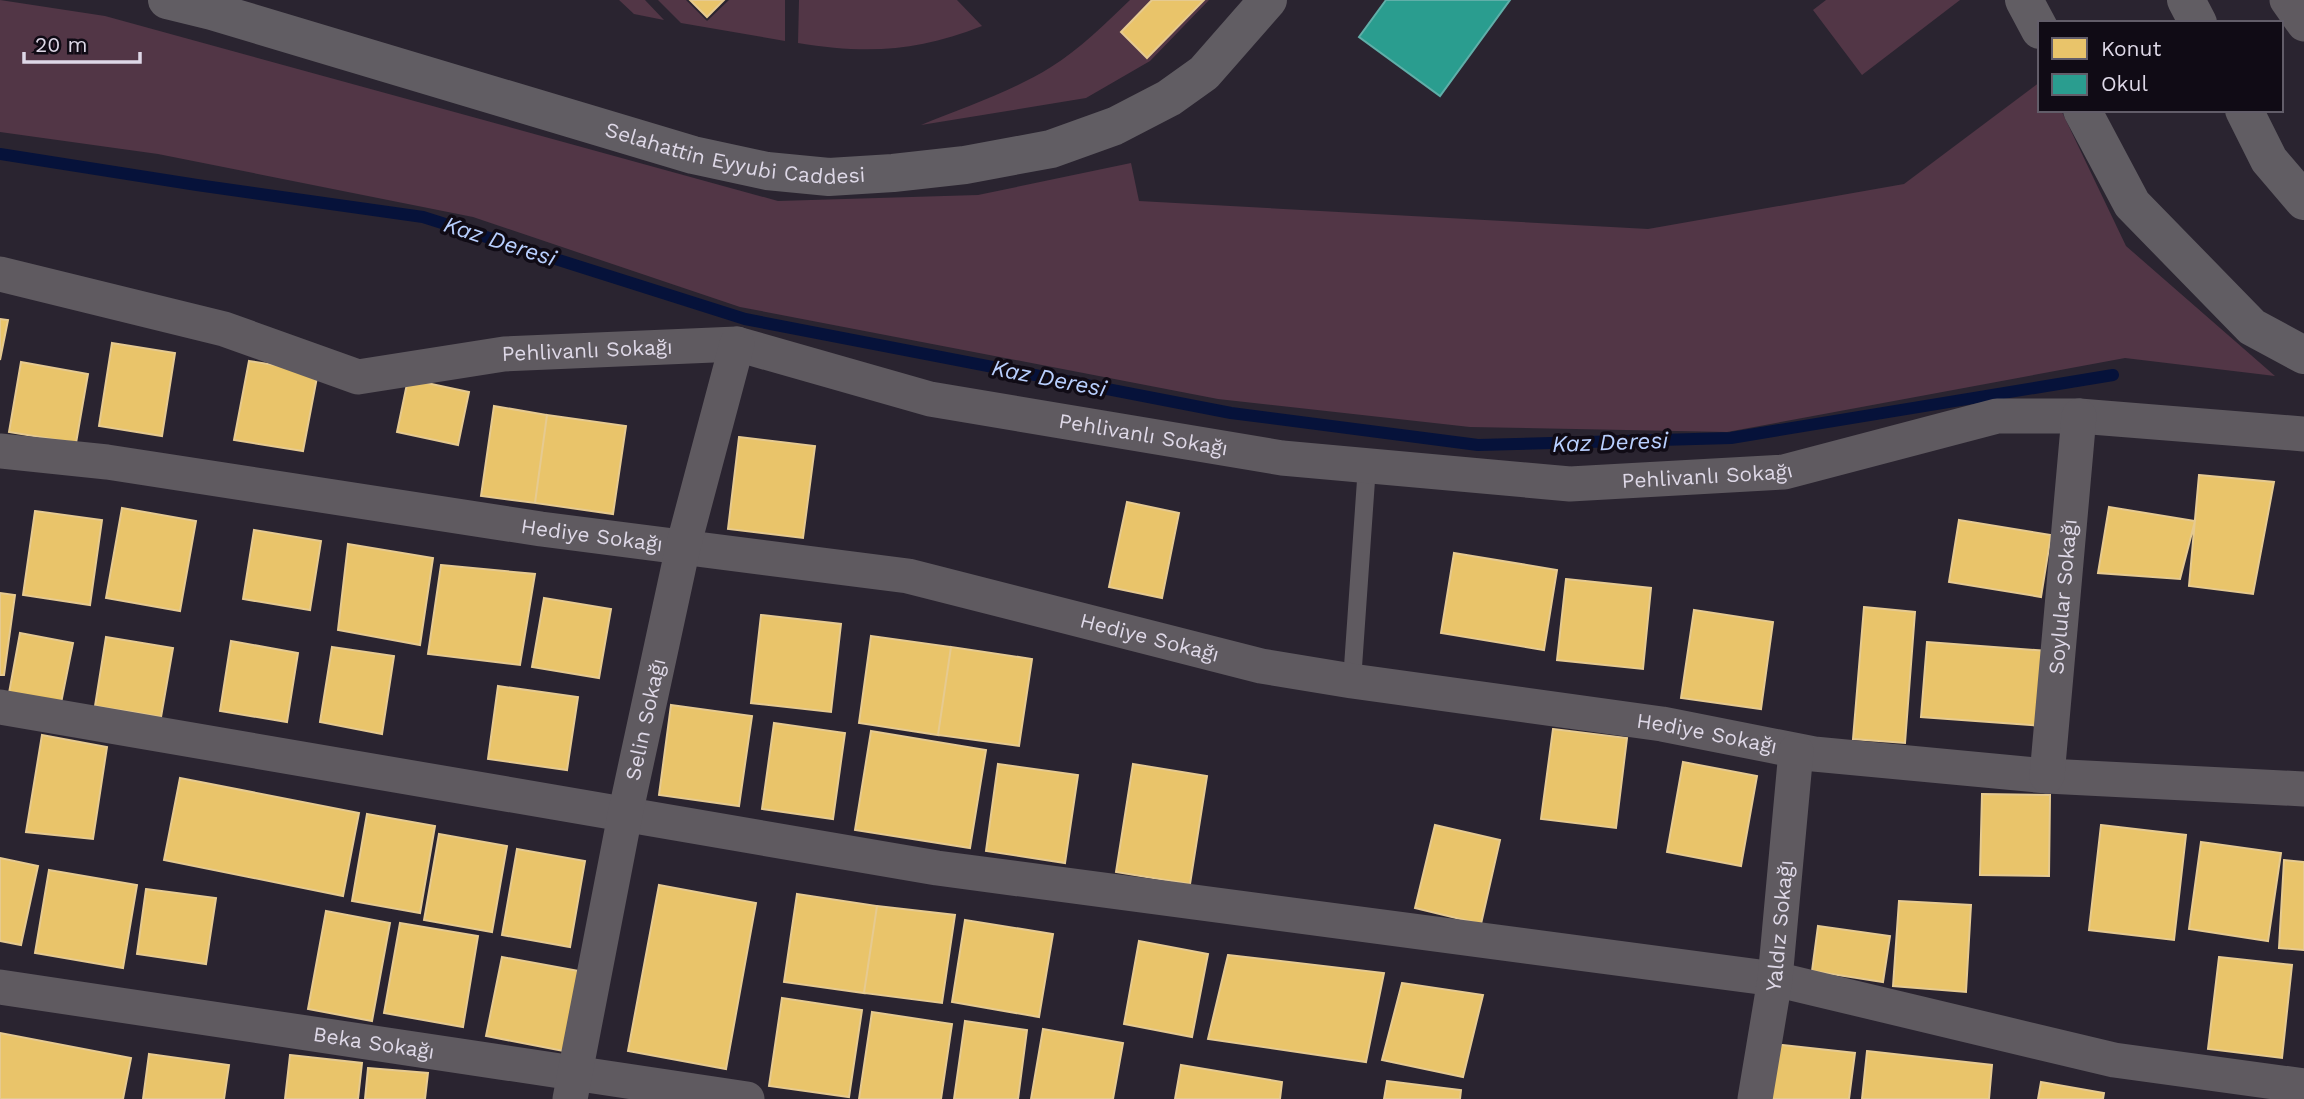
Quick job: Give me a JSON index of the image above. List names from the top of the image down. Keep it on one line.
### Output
{"streets":{"main road":["Selahattin Eyyubi Caddesi"],"street":["Pehlivanlı Sokağı","Hediye Sokağı","Soylular Sokağı","Selin Sokağı","Yaldız Sokağı","Beka Sokağı"]},"crossings":[["Pehlivanlı Sokağı","Soylular Sokağı"],["Pehlivanlı Sokağı","Selin Sokağı"],["Hediye Sokağı","Soylular Sokağı"],["Hediye Sokağı","Selin Sokağı"],["Hediye Sokağı","Yaldız Sokağı"],["Selin Sokağı","Beka Sokağı"]],"water":["Kaz Deresi"],"legend":["Konut","Okul"],"scale_bar":"20 m"}
